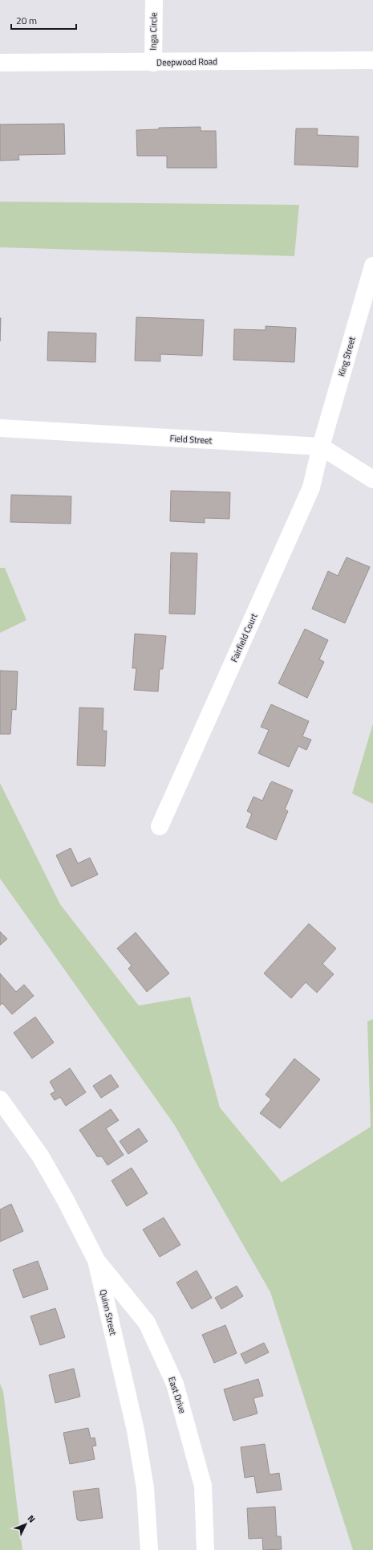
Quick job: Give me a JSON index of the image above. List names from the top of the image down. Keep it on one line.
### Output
{"streets":{"street":["Inga Circle","Deepwood Road","King Street","Field Street","Fairfield Court","Quinn Street","East Drive"]},"crossings":[["Inga Circle","Deepwood Road"],["King Street","Field Street"],["King Street","Fairfield Court"],["Field Street","Fairfield Court"],["Quinn Street","East Drive"]],"scale_bar":"20 m","north":"top right"}
